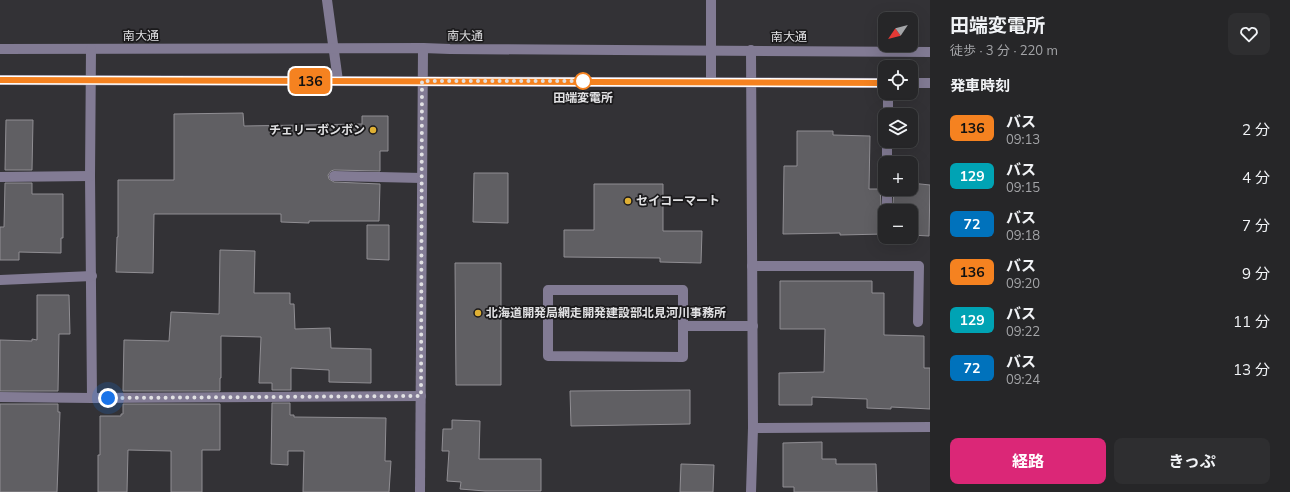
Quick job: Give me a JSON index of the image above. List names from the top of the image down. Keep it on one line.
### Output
{"streets":{"street":["南大通"]},"places":["田端変電所","チェリーボンボン","セイコーマート","北海道開発局網走開発建設部北見河川事務所"],"lines":["bus line 136"],"north":"bottom left","page":{"on_map":"136","heading":[["田端変電所","徒歩 · 3 分 · 220 m"],"発車時刻"],"map_buttons":["+","−"],"list":[{"mark":"136","name":"バス","note":"09:13","value":"2 分"},{"mark":"129","name":"バス","note":"09:15","value":"4 分"},{"mark":"72","name":"バス","note":"09:18","value":"7 分"},{"mark":"136","name":"バス","note":"09:20","value":"9 分"},{"mark":"129","name":"バス","note":"09:22","value":"11 分"},{"mark":"72","name":"バス","note":"09:24","value":"13 分"}],"buttons":["経路","きっぷ"]}}
